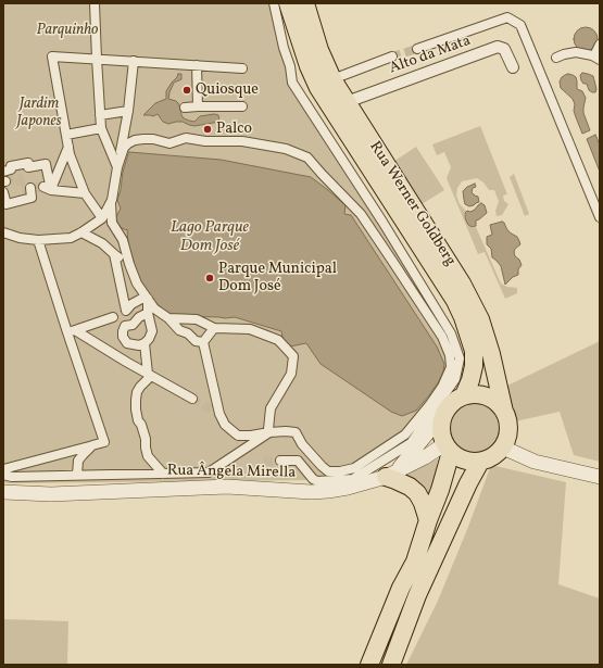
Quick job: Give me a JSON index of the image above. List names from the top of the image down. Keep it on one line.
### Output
{"streets":{"main road":["Rua Werner Goldberg"],"street":["Alto da Mata","Rua Ângela Mirella"]},"crossings":[["Alto da Mata","Rua Werner Goldberg"],["Rua Werner Goldberg","Rua Ângela Mirella"]],"water":["Lago Parque Dom José"],"parks":["Parquinho","Jardim Japones"],"places":["Quiosque","Palco","Parque Municipal Dom José"]}
